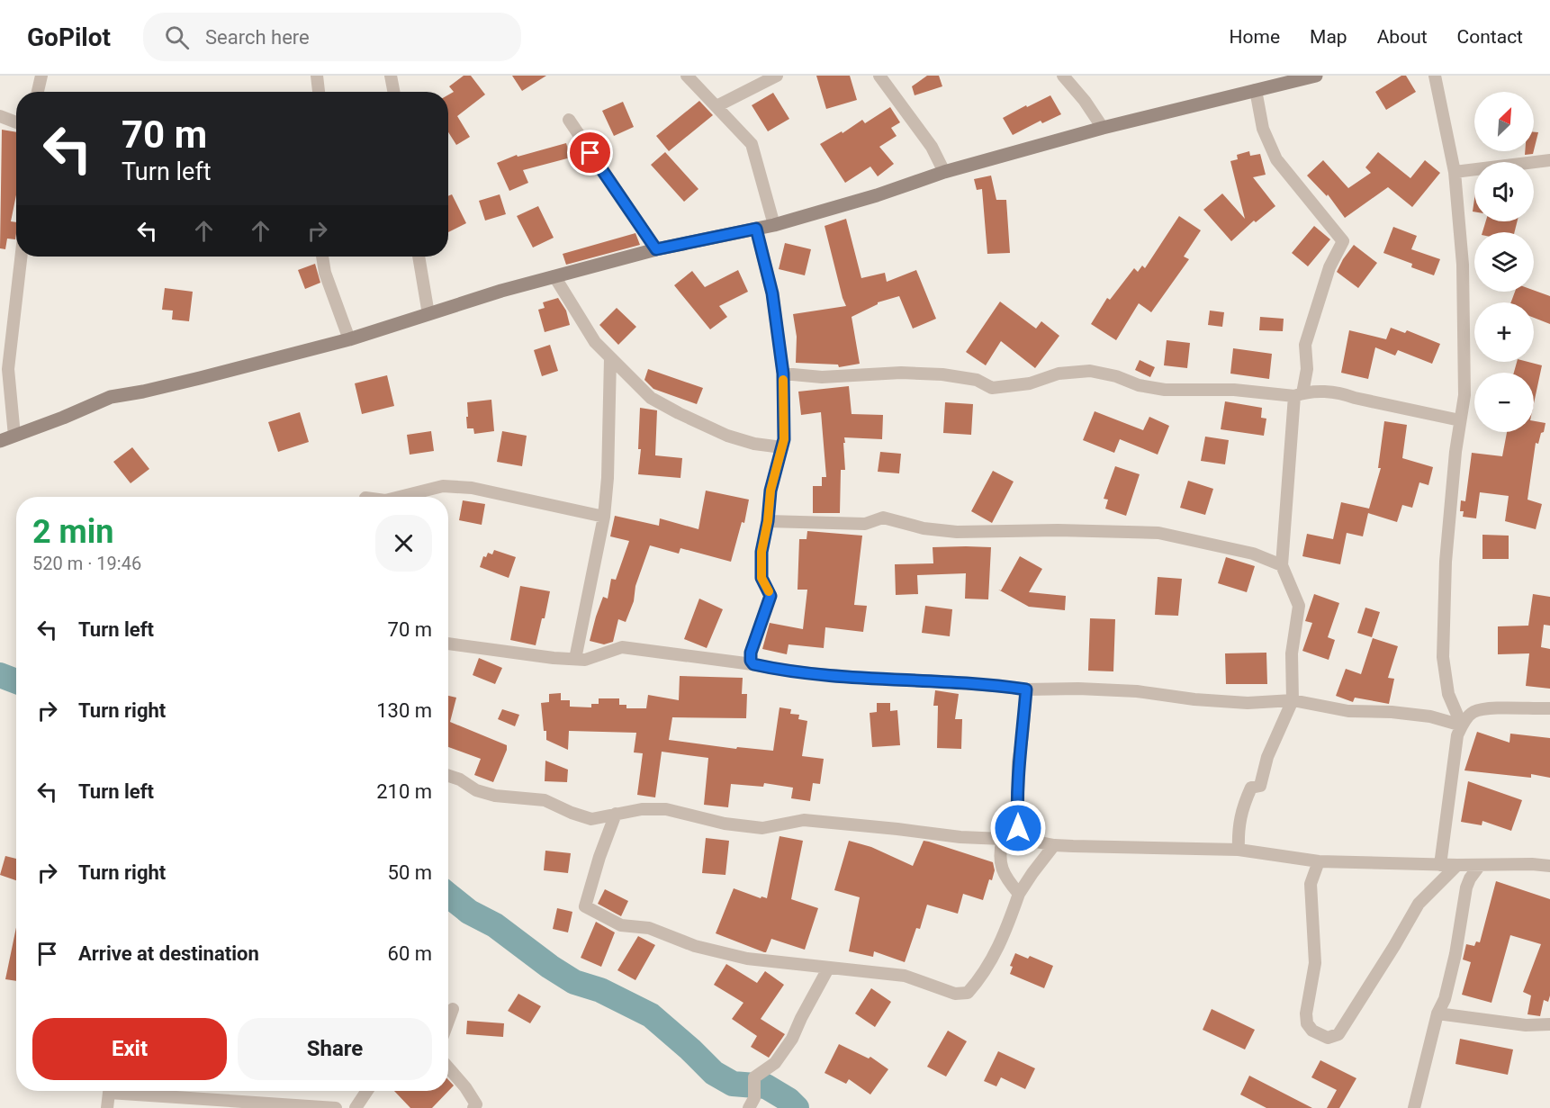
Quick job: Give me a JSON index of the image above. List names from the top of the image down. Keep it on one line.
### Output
{"north":"top right","page":{"header":"GoPilot","search":"Search here","nav":["Home","Map","About","Contact"],"map_buttons":["+","−"],"turn":["70 m","Turn left"],"heading":["2 min","520 m · 19:46"],"list":[{"name":"Turn left","value":"70 m"},{"name":"Turn right","value":"130 m"},{"name":"Turn left","value":"210 m"},{"name":"Turn right","value":"50 m"},{"name":"Arrive at destination","value":"60 m"}],"buttons":["Exit","Share"]}}
